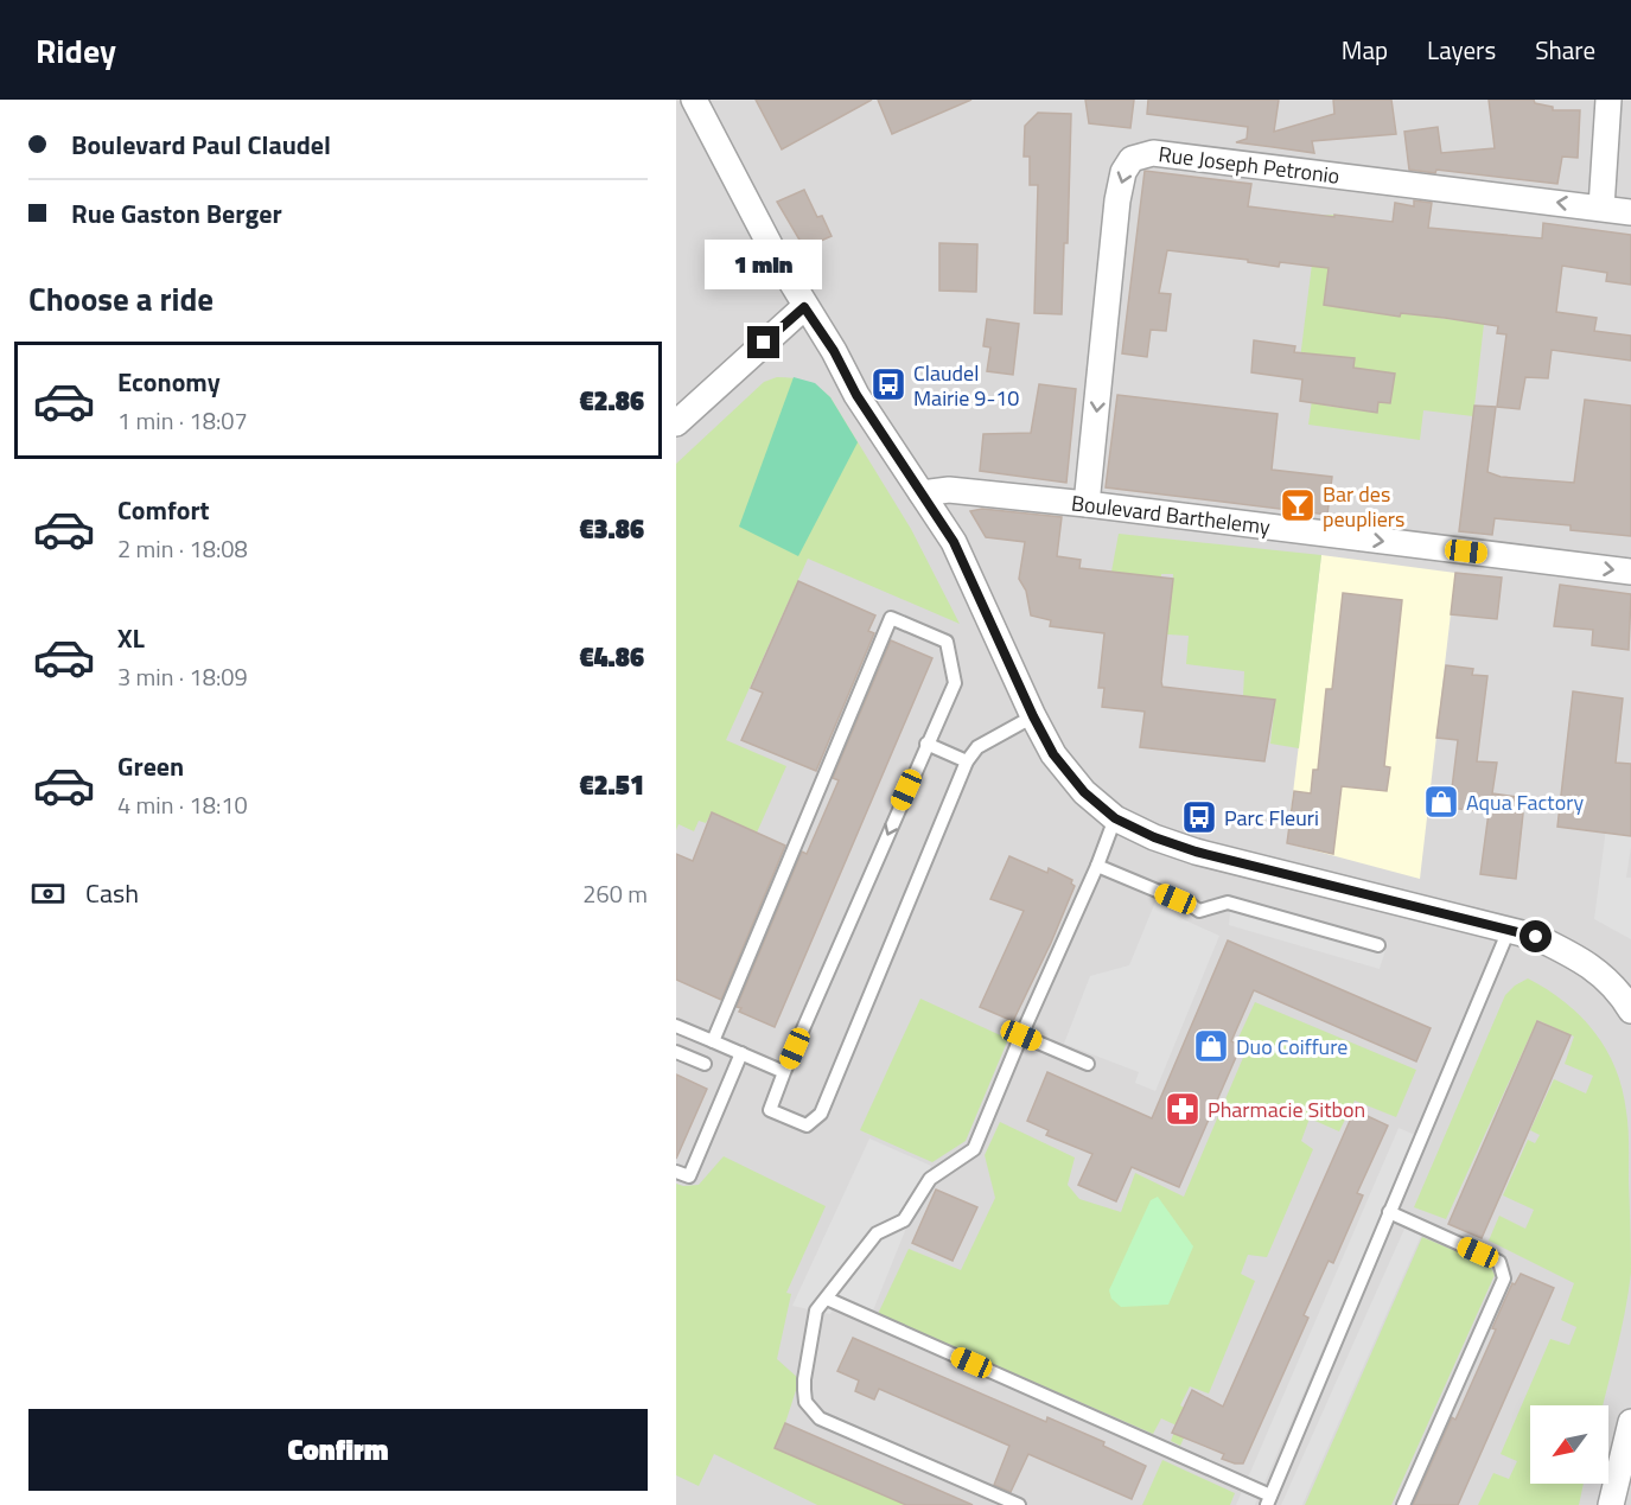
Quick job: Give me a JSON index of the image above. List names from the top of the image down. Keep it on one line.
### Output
{"streets":{"street":["Rue Joseph Petronio","Boulevard Barthelemy"]},"crossings":[["Rue Joseph Petronio","Boulevard Barthelemy"]],"one_way":["Boulevard Barthelemy"],"places":{"bus stop":["Claudel Mairie 9-10","Parc Fleuri"],"bar":["Bar des peupliers"],"shop":["Aqua Factory","Duo Coiffure"],"pharmacy":["Pharmacie Sitbon"]},"north":"bottom left","page":{"header":"Ridey","nav":["Map","Layers","Share"],"banner":["Boulevard Paul Claudel","Rue Gaston Berger"],"bubble":"1 min","heading":"Choose a ride","list":[{"name":"Economy","note":"1 min · 18:07","value":"€2.86"},{"name":"Comfort","note":"2 min · 18:08","value":"€3.86"},{"name":"XL","note":"3 min · 18:09","value":"€4.86"},{"name":"Green","note":"4 min · 18:10","value":"€2.51"}],"pay":["Cash","260 m"],"buttons":"Confirm"}}
